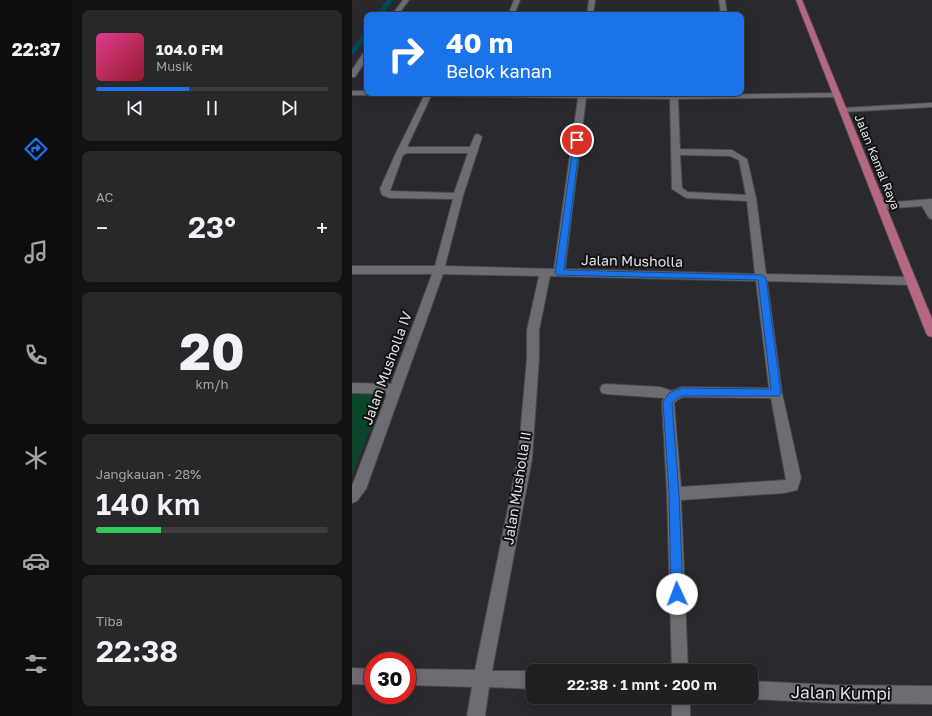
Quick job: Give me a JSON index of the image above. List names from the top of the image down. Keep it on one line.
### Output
{"streets":{"main road":["Jalan Kamal Raya"],"street":["Jalan Musholla","Jalan Musholla IV","Jalan Musholla II","Jalan Kumpi"]},"crossings":[["Jalan Kamal Raya","Jalan Musholla"],["Jalan Musholla","Jalan Musholla IV"],["Jalan Musholla","Jalan Musholla II"]],"page":{"tabs":"22:37","turn":["40 m","Belok kanan"],"song":["104.0 FM","Musik"],"tile":["AC",["20","km/h"],["Jangkauan · 28%","140 km"],["Tiba","22:38"]],"heat":["−","23°","+"],"limit":"30","trip":"22:38 · 1 mnt · 200 m"}}
